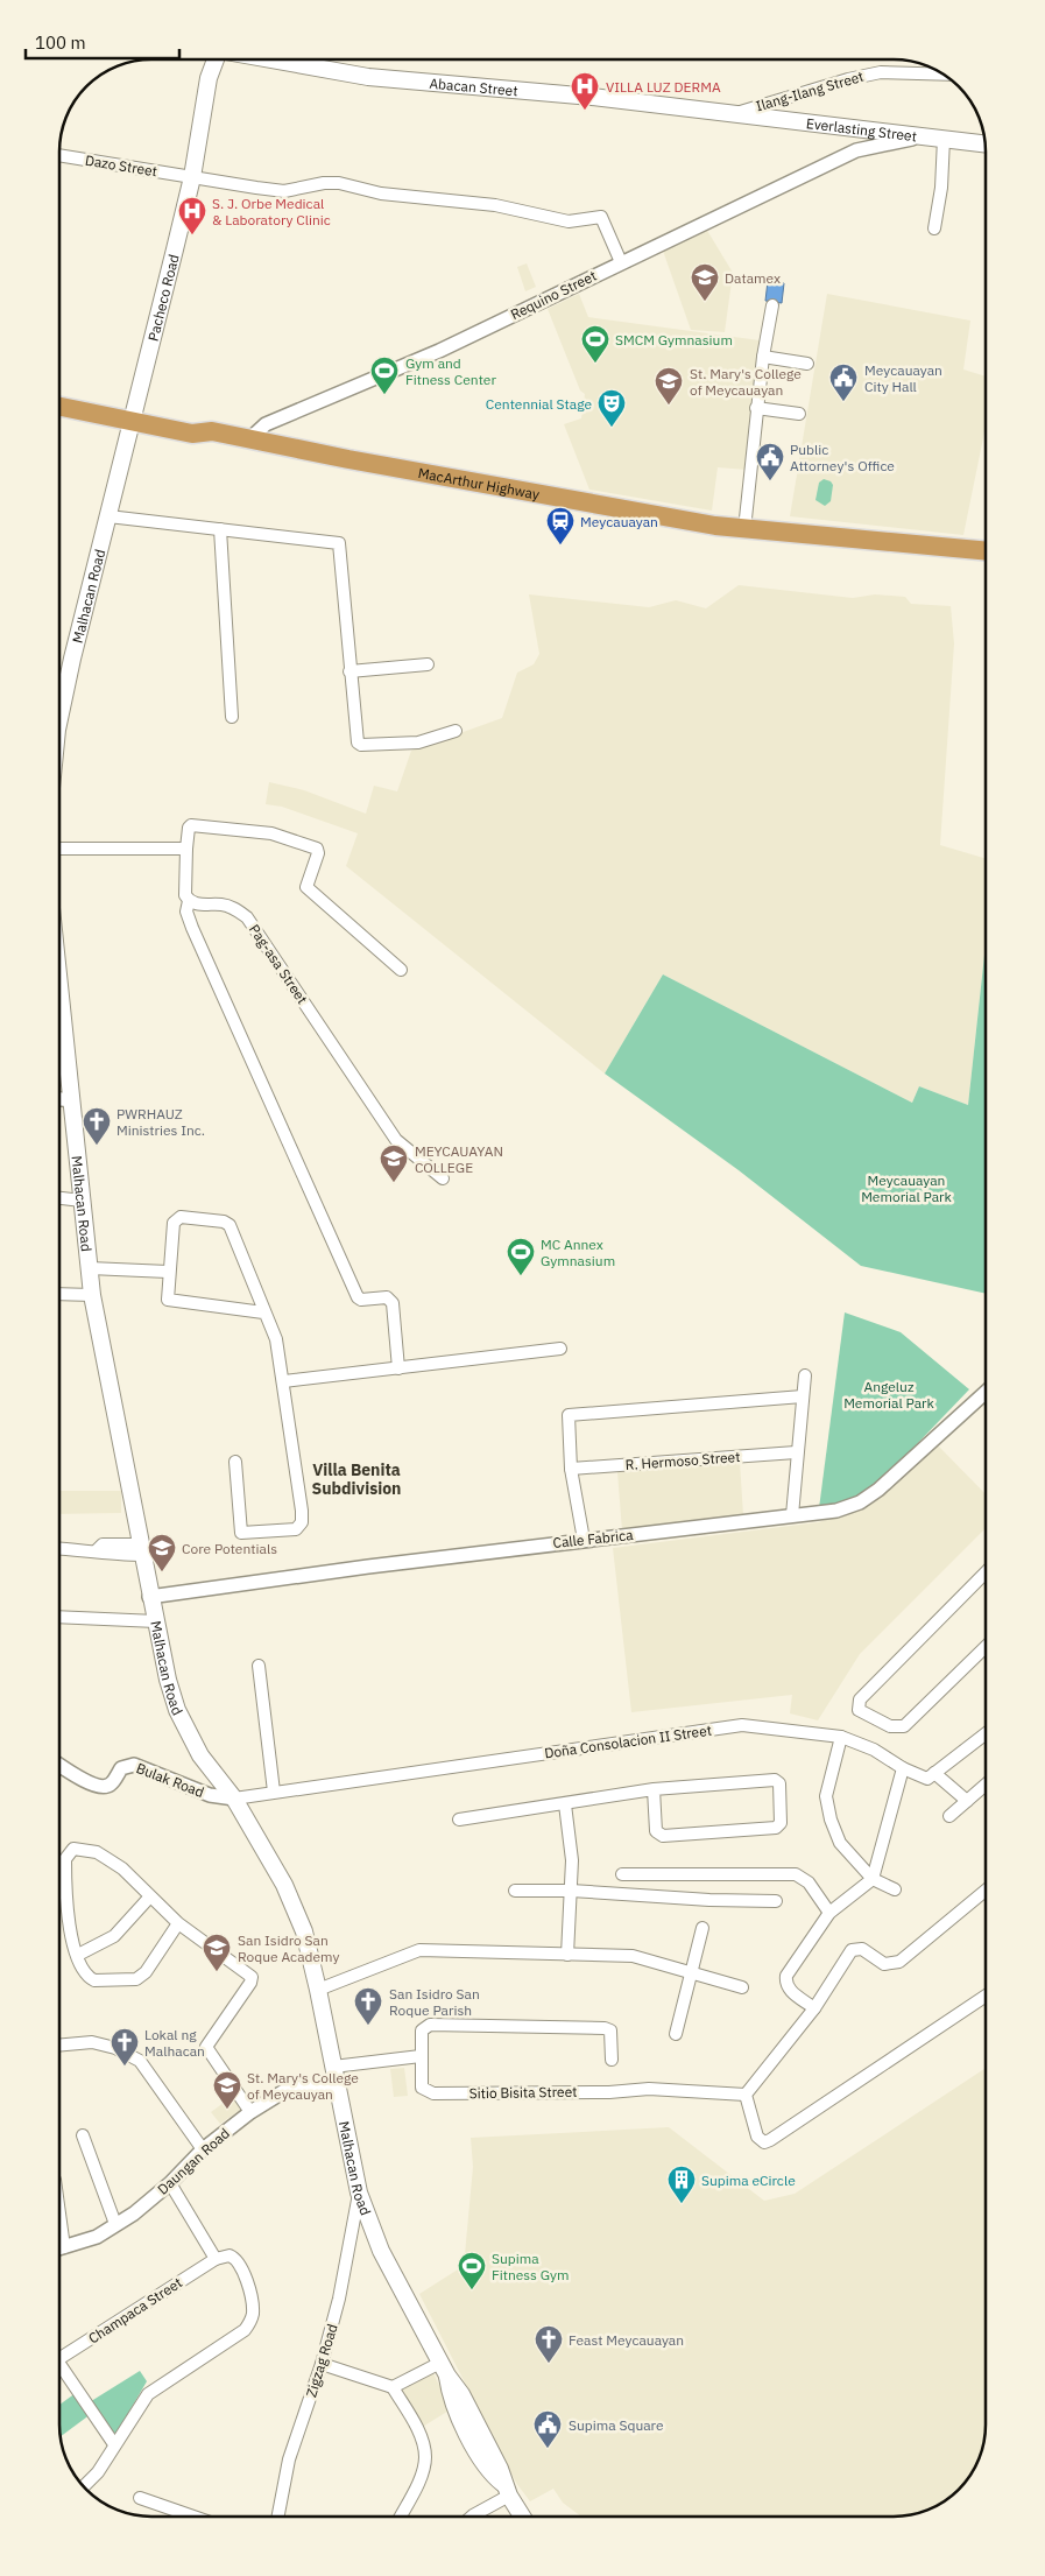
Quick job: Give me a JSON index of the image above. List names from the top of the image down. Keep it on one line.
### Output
{"streets":{"highway":["MacArthur Highway"],"main road":["Abacan Street","Everlasting Street","Pacheco Road","Malhacan Road"],"street":["Ilang-Ilang Street","Dazo Street","Requino Street","Pag-asa Street","R. Hermoso Street","Calle Fabrica","Doña Consolacion II Street","Bulak Road","Sitio Bisita Street","Daungan Road","Champaca Street","Zigzag Road"]},"crossings":[["Abacan Street","Ilang-Ilang Street"],["Abacan Street","Everlasting Street"],["Ilang-Ilang Street","Everlasting Street"],["Everlasting Street","Requino Street"],["Dazo Street","Requino Street"],["Dazo Street","Pacheco Road"],["Requino Street","MacArthur Highway"],["Pacheco Road","MacArthur Highway"],["Pacheco Road","Malhacan Road"],["MacArthur Highway","Malhacan Road"],["Malhacan Road","Calle Fabrica"],["Malhacan Road","Doña Consolacion II Street"],["Malhacan Road","Bulak Road"],["Malhacan Road","Daungan Road"],["Malhacan Road","Zigzag Road"],["Doña Consolacion II Street","Bulak Road"]],"districts":["Villa Benita Subdivision"],"parks":["Meycauayan Memorial Park","Angeluz Memorial Park"],"places":{"hospital":["VILLA LUZ DERMA","S. J. Orbe Medical & Laboratory Clinic"],"school or university":["Datamex","St. Mary's College of Meycauayan","MEYCAUAYAN COLLEGE","Core Potentials","San Isidro San Roque Academy","St. Mary's College of Meycauyan"],"sports":["SMCM Gymnasium","Gym and Fitness Center","MC Annex Gymnasium","Supima Fitness Gym"],"public building":["Meycauayan City Hall","Public Attorney's Office","Supima Square"],"theatre":["Centennial Stage"],"station":["Meycauayan"],"church":["PWRHAUZ Ministries Inc.","San Isidro San Roque Parish","Lokal ng Malhacan","Feast Meycauayan"],"building":["Supima eCircle"]},"scale_bar":"100 m"}
